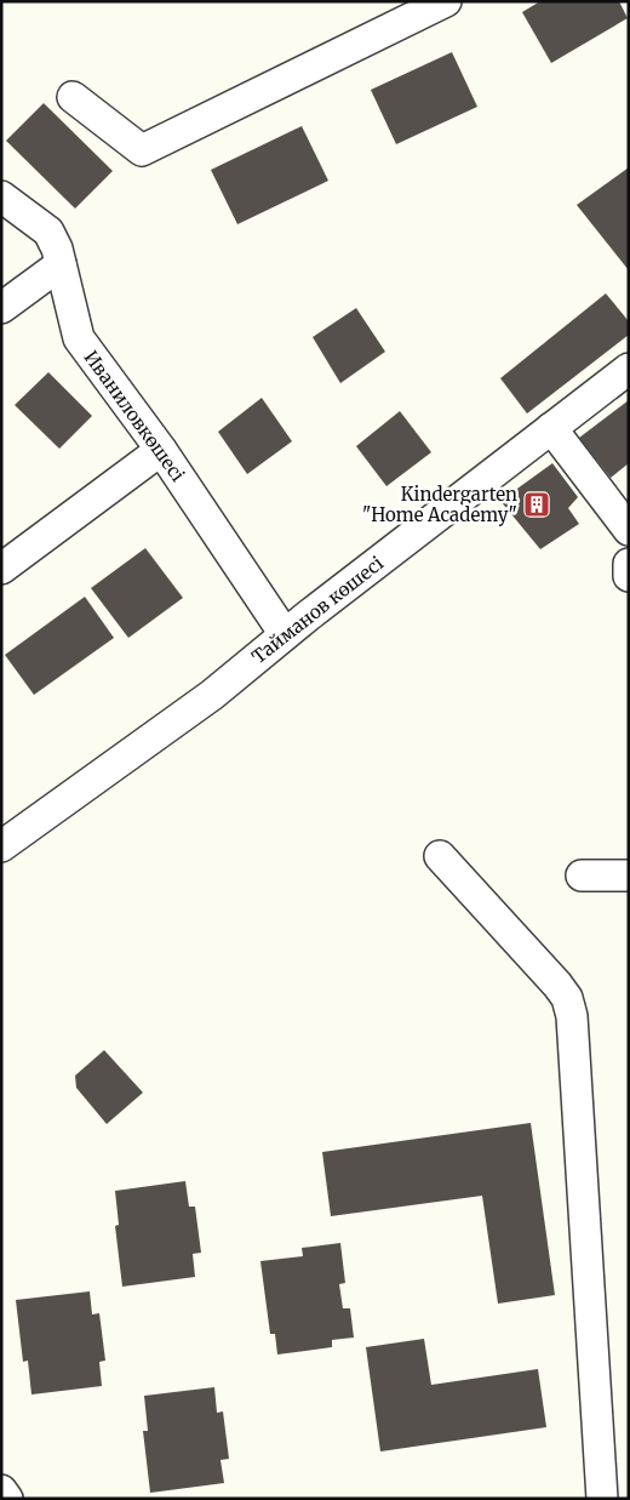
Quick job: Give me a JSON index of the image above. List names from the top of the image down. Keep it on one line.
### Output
{"streets":{"street":["Иваниловкөшесі","Тайманов көшесі"]},"crossings":[["Иваниловкөшесі","Тайманов көшесі"]],"places":{"building":["Kindergarten \"Home Academy\""]}}
